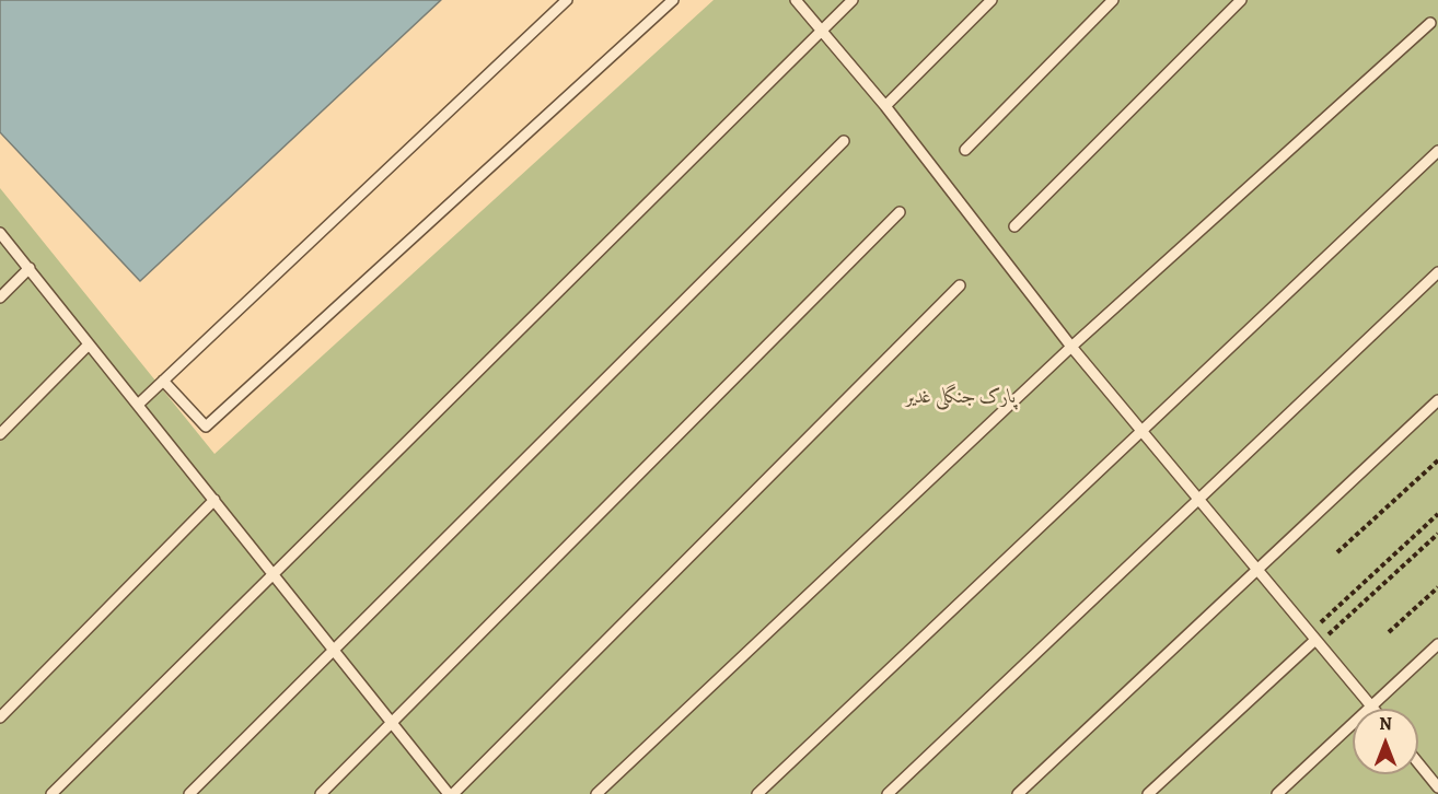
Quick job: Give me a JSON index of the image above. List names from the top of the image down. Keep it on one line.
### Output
{"parks":["پارک جنگلی غدیر"],"north":"top"}
